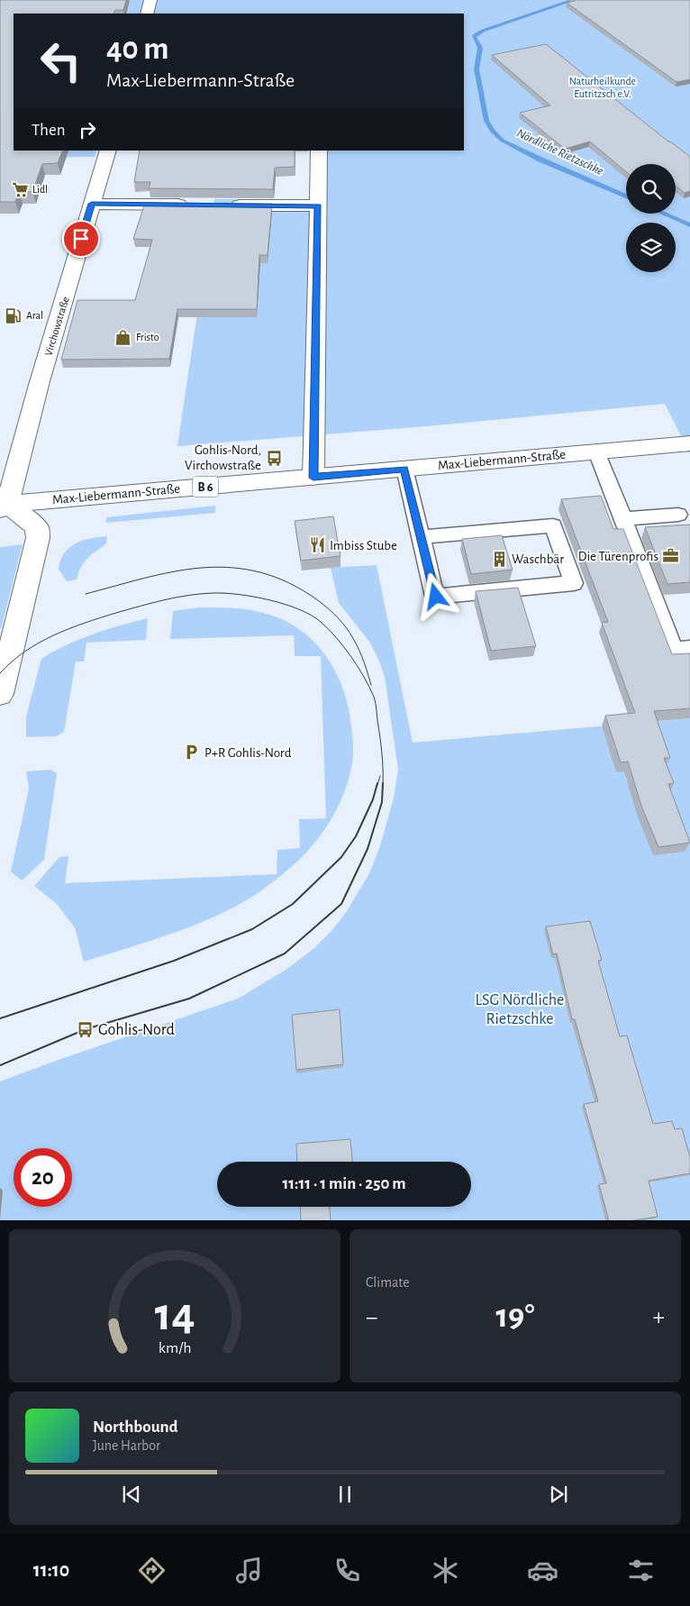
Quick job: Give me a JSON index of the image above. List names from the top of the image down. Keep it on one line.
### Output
{"streets":{"street":["Virchowstraße","Max-Liebermann-Straße","B 6"]},"crossings":[["Virchowstraße","Max-Liebermann-Straße"]],"water":["Nördliche Rietzschke"],"parks":["Naturheilkunde Eutritzsch e.V.","LSG Nördliche Rietzschke"],"places":{"supermarket":["Lidl"],"fuel station":["Aral"],"shop":["Fristo"],"bus stop":["Gohlis-Nord, Virchowstraße","Gohlis-Nord"],"restaurant":["Imbiss Stube"],"office":["Die Türenprofis"],"building":["Waschbär"],"parking":["P+R Gohlis-Nord"]},"page":{"turn":["40 m","Max-Liebermann-Straße"],"then":"Then","limit":"20","trip":"11:11 · 1 min · 250 m","tile":"Climate","heat":["−","19°","+"],"song":["Northbound","June Harbor"],"tabs":"11:10","gauge":["14","km/h"]}}
